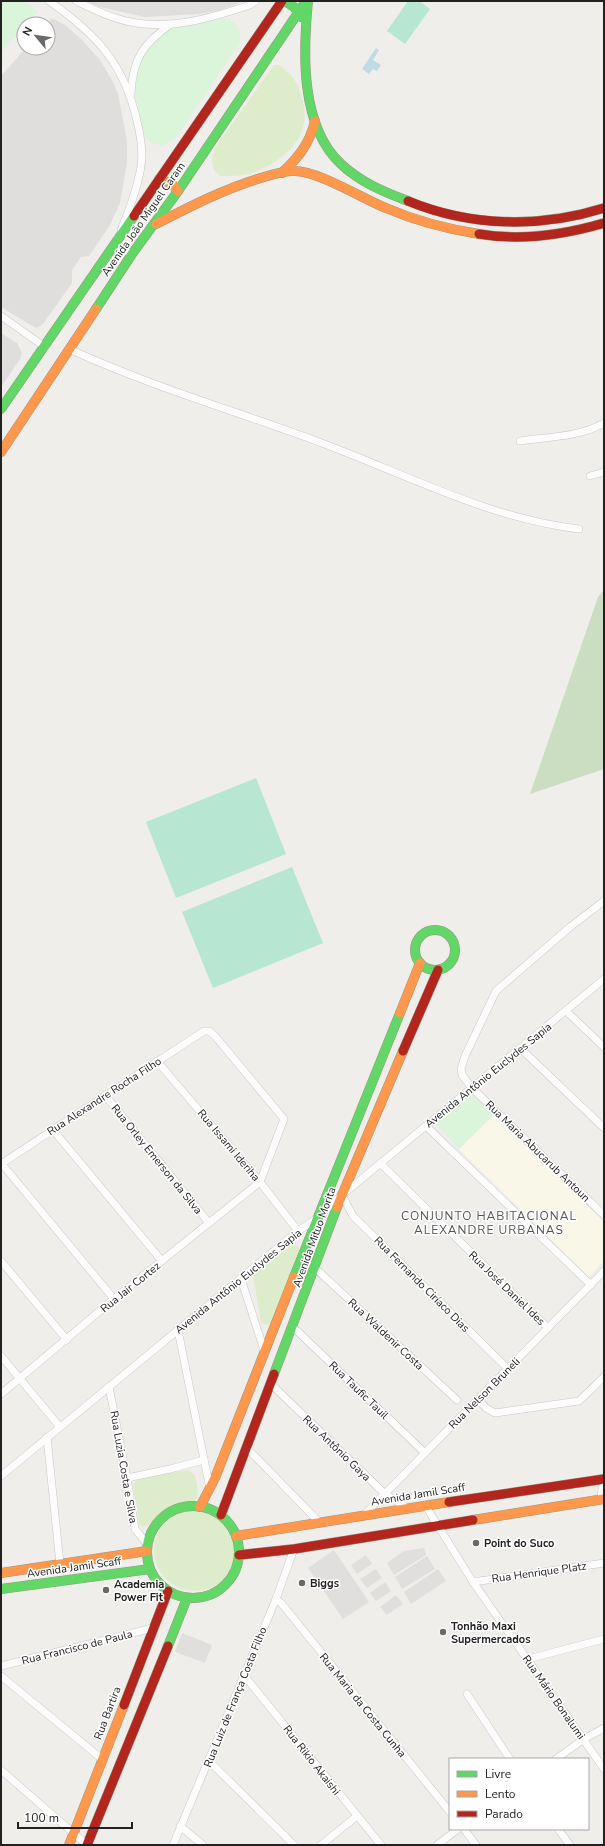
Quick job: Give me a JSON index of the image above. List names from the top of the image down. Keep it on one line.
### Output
{"streets":{"street":["Avenida João Miguel Caram","Avenida Antônio Euclydes Sapia","Rua Alexandre Rocha Filho","Rua Issami Ideriha","Rua Maria Abucarub Antoun","Rua Orley Emerson da Silva","Avenida Mituo Morita","Rua Fernando Ciríaco Dias","Rua Jair Cortez","Rua José Daniel Ides","Rua Waldenir Costa","Rua Taufic Tauil","Rua Nelson Bruneli","Rua Antônio Gaya","Rua Luzia Costa e Silva","Avenida Jamil Scaff","Rua Henrique Platz","Rua Francisco de Paula","Rua Luiz de França Costa Filho","Rua Mário Bonalumi","Rua Maria da Costa Cunha","Rua Bartira","Rua Rikio Akaishi"]},"crossings":[["Avenida Antônio Euclydes Sapia","Rua Issami Ideriha"],["Avenida Antônio Euclydes Sapia","Rua Maria Abucarub Antoun"],["Avenida Antônio Euclydes Sapia","Avenida Mituo Morita"],["Avenida Antônio Euclydes Sapia","Rua Fernando Ciríaco Dias"],["Avenida Antônio Euclydes Sapia","Rua José Daniel Ides"],["Avenida Antônio Euclydes Sapia","Rua Luzia Costa e Silva"],["Rua Alexandre Rocha Filho","Rua Issami Ideriha"],["Rua Alexandre Rocha Filho","Rua Orley Emerson da Silva"],["Rua Alexandre Rocha Filho","Rua Jair Cortez"],["Rua Issami Ideriha","Rua Jair Cortez"],["Rua Orley Emerson da Silva","Rua Jair Cortez"],["Avenida Mituo Morita","Rua Fernando Ciríaco Dias"],["Avenida Mituo Morita","Rua Waldenir Costa"],["Avenida Mituo Morita","Rua Taufic Tauil"],["Avenida Mituo Morita","Rua Antônio Gaya"],["Avenida Mituo Morita","Rua Luzia Costa e Silva"],["Avenida Mituo Morita","Avenida Jamil Scaff"],["Avenida Mituo Morita","Rua Bartira"],["Rua Fernando Ciríaco Dias","Rua Nelson Bruneli"],["Rua José Daniel Ides","Rua Nelson Bruneli"],["Rua Taufic Tauil","Rua Nelson Bruneli"],["Rua Nelson Bruneli","Rua Antônio Gaya"],["Rua Nelson Bruneli","Avenida Jamil Scaff"],["Rua Antônio Gaya","Avenida Jamil Scaff"],["Rua Luzia Costa e Silva","Avenida Jamil Scaff"],["Rua Luzia Costa e Silva","Rua Bartira"],["Avenida Jamil Scaff","Rua Mário Bonalumi"],["Avenida Jamil Scaff","Rua Bartira"],["Rua Henrique Platz","Rua Mário Bonalumi"],["Rua Francisco de Paula","Rua Bartira"],["Rua Luiz de França Costa Filho","Rua Maria da Costa Cunha"],["Rua Luiz de França Costa Filho","Rua Rikio Akaishi"]],"districts":["CONJUNTO HABITACIONAL ALEXANDRE URBANAS"],"places":["Point do Suco","Biggs","Academia Power Fit","Tonhão Maxi Supermercados"],"legend":["Livre","Lento","Parado"],"scale_bar":"100 m","north":"top left"}
